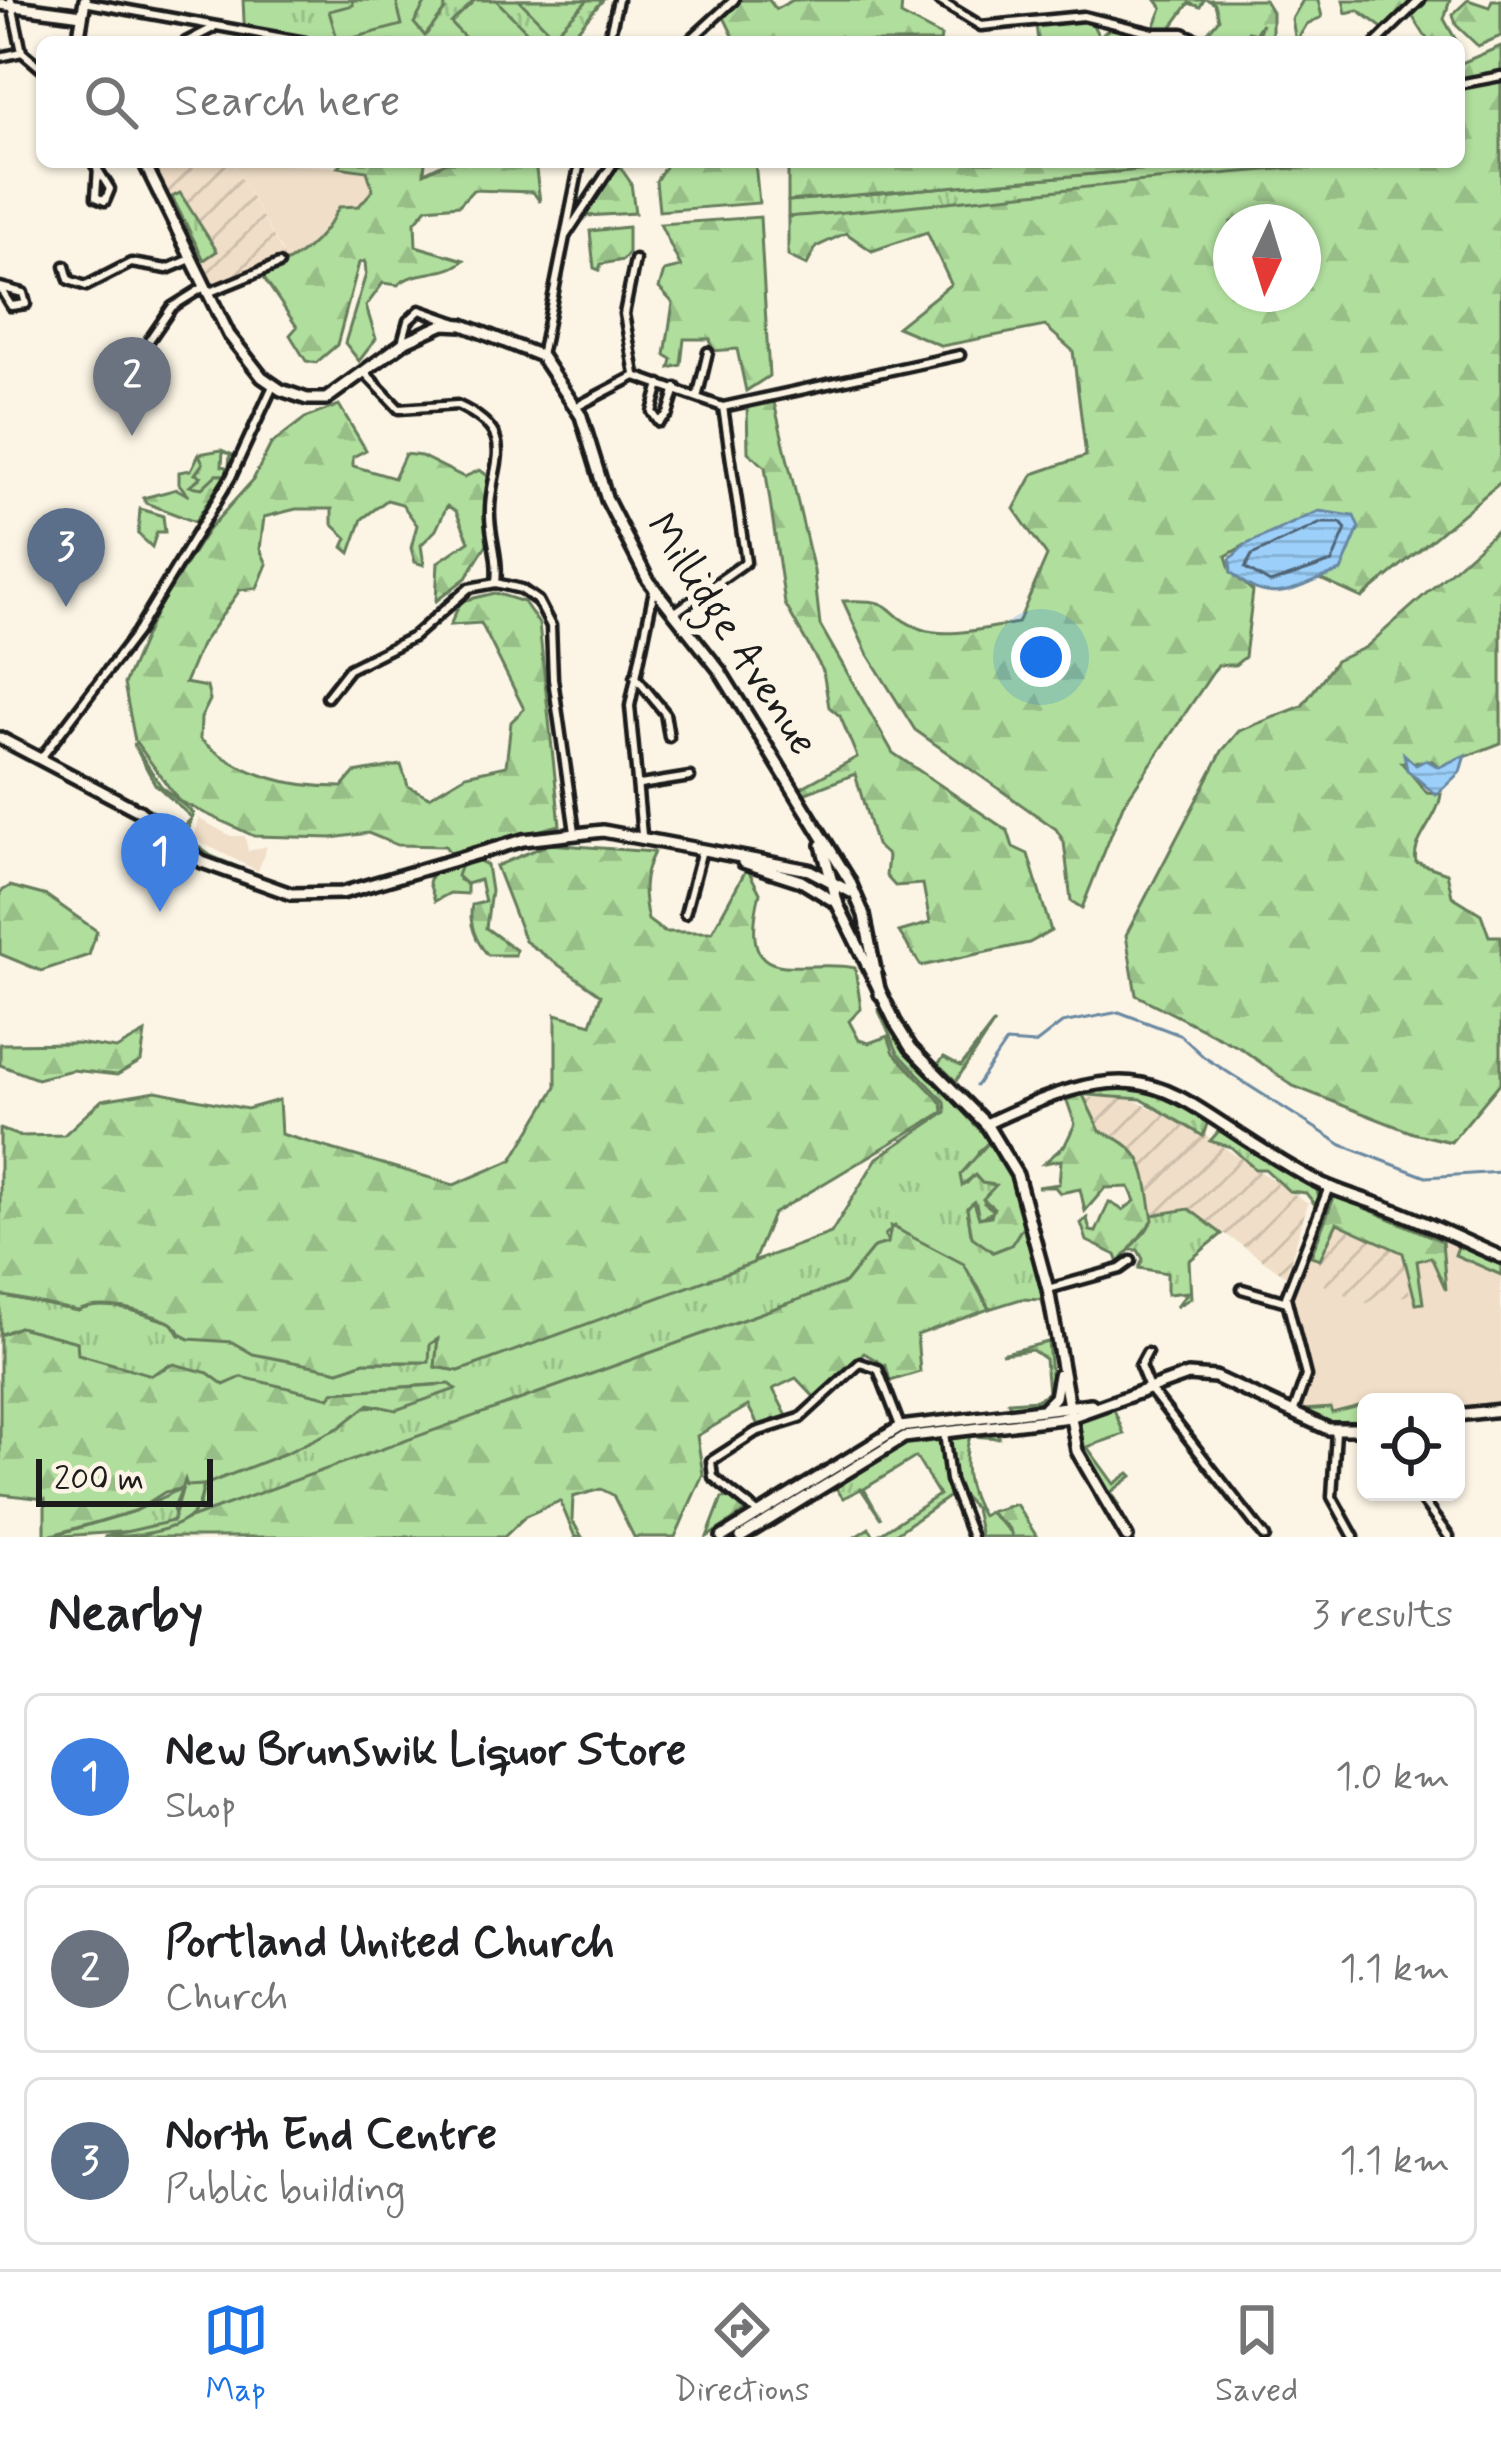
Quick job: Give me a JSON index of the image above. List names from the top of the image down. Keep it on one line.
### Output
{"streets":{"street":["Millidge Avenue"]},"scale_bar":"200 m","north":"bottom","page":{"search":"Search here","pins":["2","3","1"],"scale":"200 m","heading":["Nearby","3 results"],"list":[{"mark":"1","name":"New Brunswik Liquor Store","note":"Shop","value":"1.0 km"},{"mark":"2","name":"Portland United Church","note":"Church","value":"1.1 km"},{"mark":"3","name":"North End Centre","note":"Public building","value":"1.1 km"}],"nav":["Map","Directions","Saved"]}}
